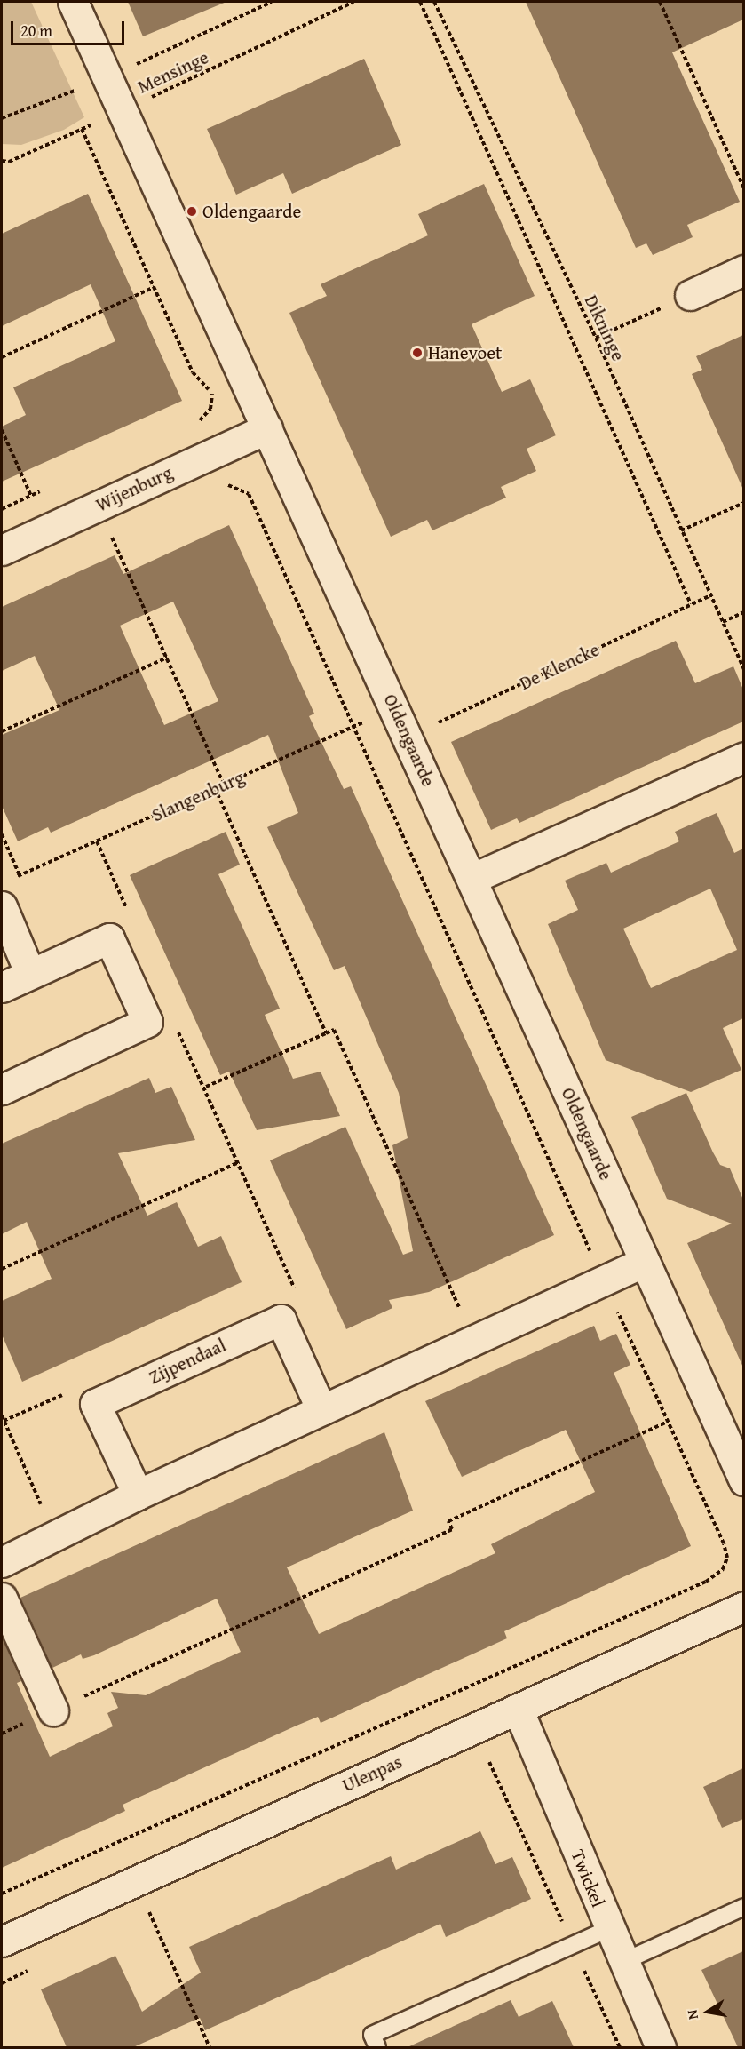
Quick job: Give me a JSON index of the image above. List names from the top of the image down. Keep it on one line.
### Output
{"streets":{"street":["Wijenburg","Oldengaarde","Zijpendaal","Ulenpas","Twickel"],"path":["Mensinge","Dikninge","De Klencke","Slangenburg"]},"crossings":[["Mensinge","Oldengaarde"],["Dikninge","De Klencke"],["Wijenburg","Oldengaarde"],["De Klencke","Oldengaarde"],["Oldengaarde","Slangenburg"],["Ulenpas","Twickel"]],"places":["Oldengaarde","Hanevoet"],"scale_bar":"20 m","north":"left"}
